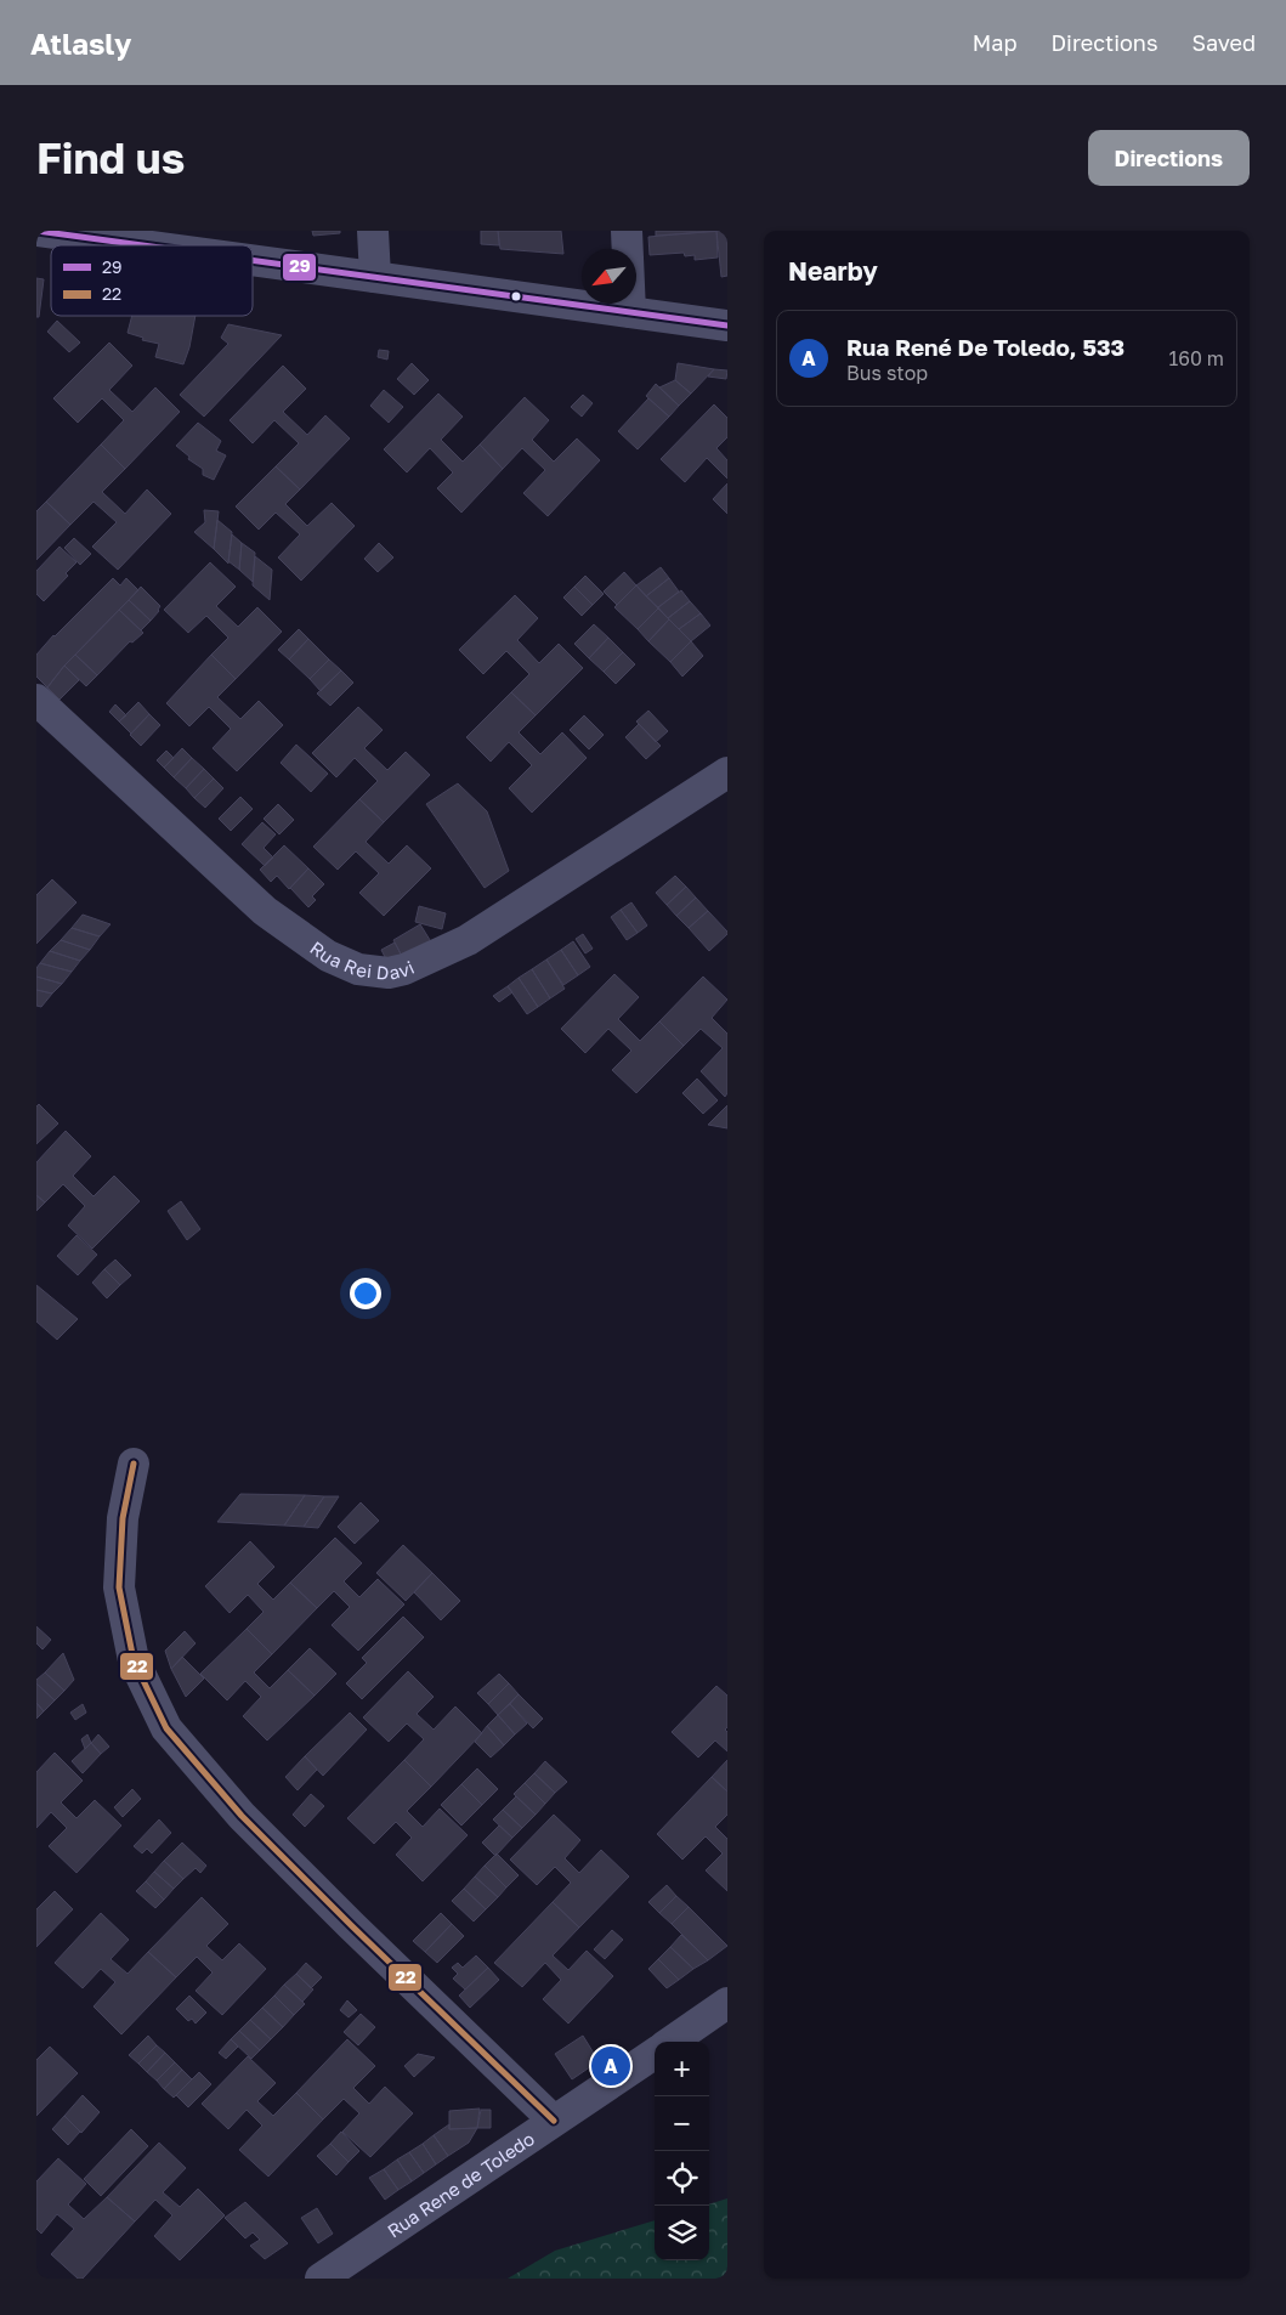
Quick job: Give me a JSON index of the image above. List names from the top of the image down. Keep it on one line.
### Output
{"streets":{"street":["Rua Rei Davi","Rua Rene de Toledo"]},"lines":["transit line 29","transit line 22"],"legend":["29","22"],"north":"bottom left","page":{"header":"Atlasly","nav":["Map","Directions","Saved"],"buttons":"Directions","title":"Find us","heading":"Nearby","list":[{"mark":"A","name":"Rua René De Toledo, 533","note":"Bus stop","value":"160 m"}],"map_buttons":["+","−"],"pins":"A"}}
